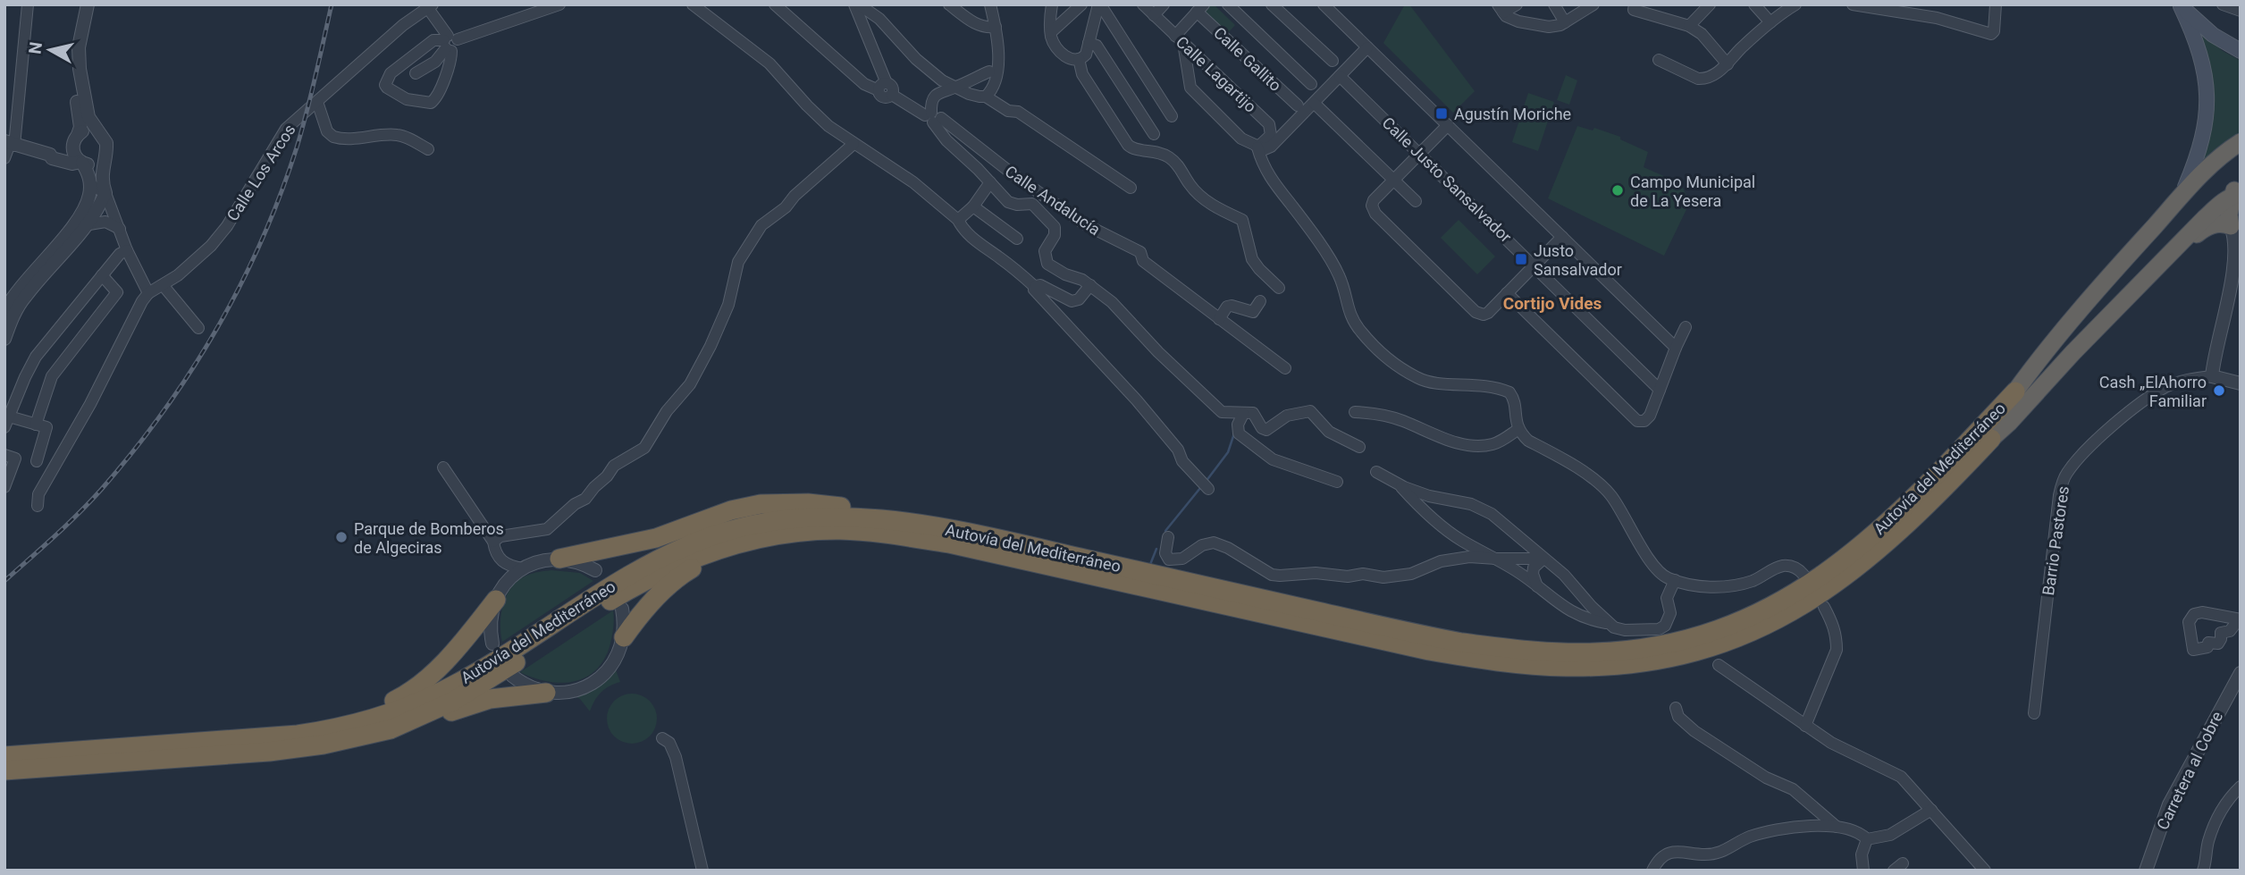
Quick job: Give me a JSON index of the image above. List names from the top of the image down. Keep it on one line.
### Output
{"streets":{"highway":["Autovía del Mediterráneo"],"street":["Calle Gallito","Calle Lagartijo","Calle Los Arcos","Calle Justo Sansalvador","Calle Andalucía","Barrio Pastores","Carretera al Cobre"]},"districts":["Cortijo Vides"],"places":{"transit":["Agustín Moriche","Justo Sansalvador"],"other":["Campo Municipal de La Yesera","Cash „ElAhorro Familiar","Parque de Bomberos de Algeciras"]},"north":"left"}
